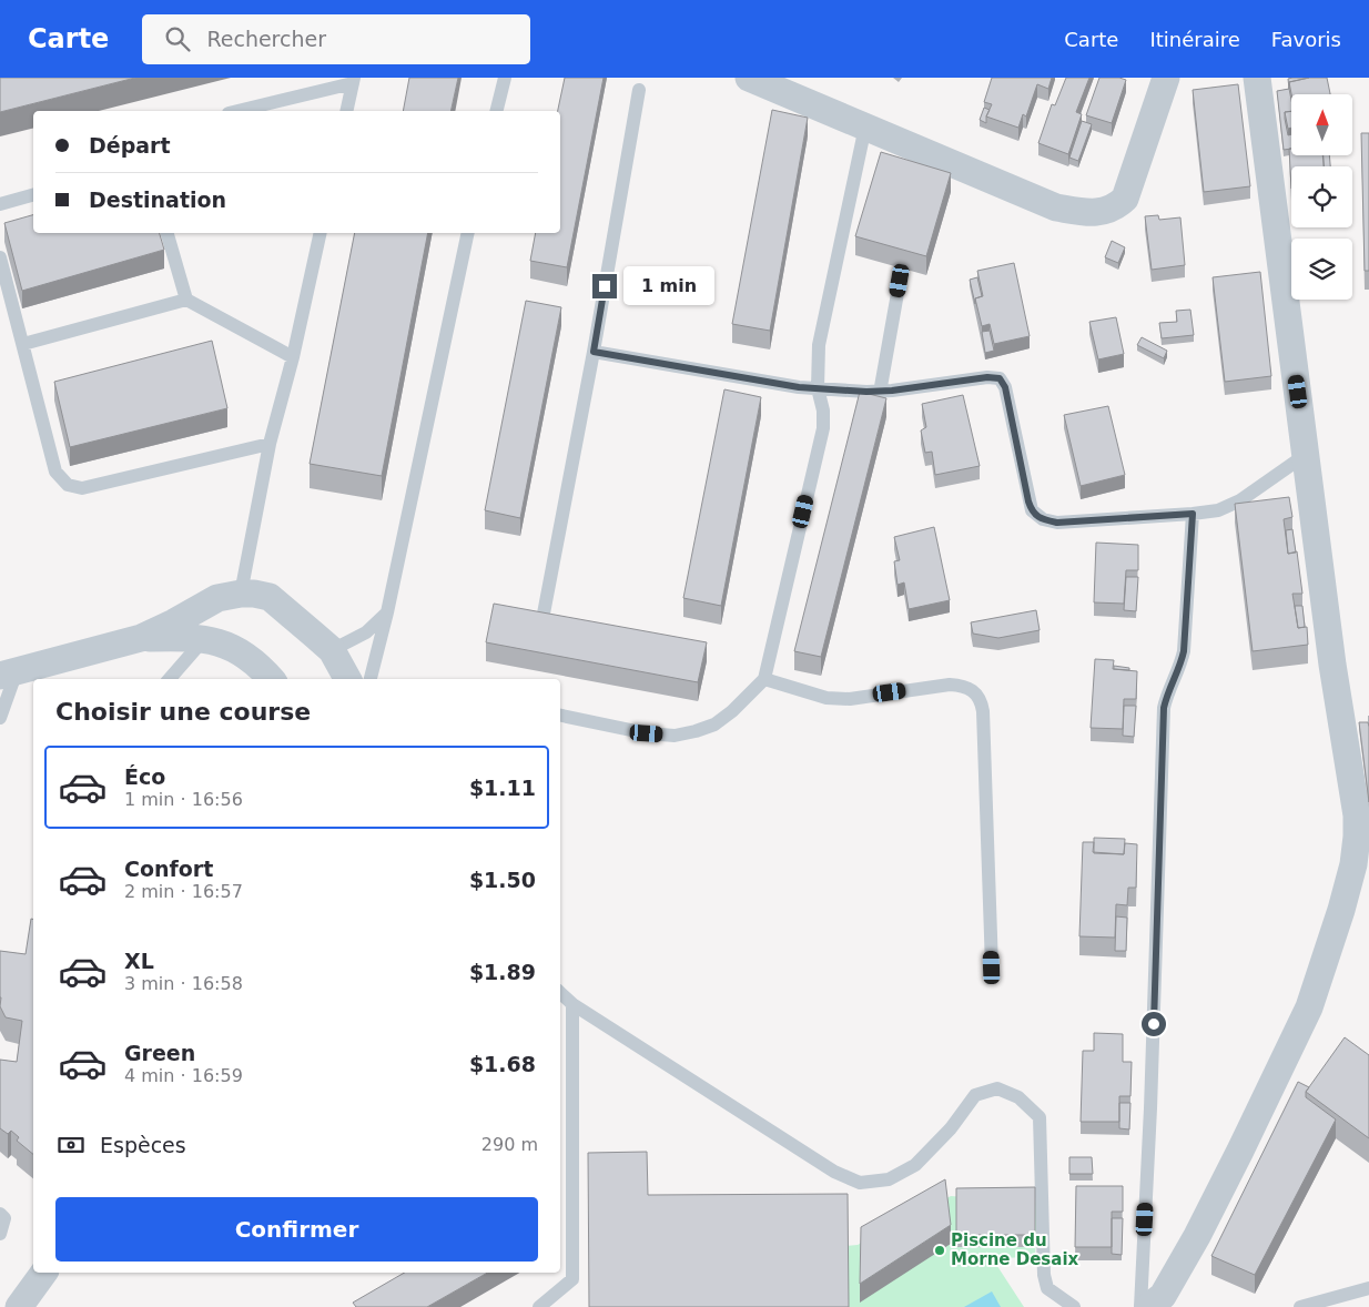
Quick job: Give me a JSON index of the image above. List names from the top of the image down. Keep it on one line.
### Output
{"places":["Piscine du Morne Desaix"],"north":"top","page":{"header":"Carte","search":"Rechercher","nav":["Carte","Itinéraire","Favoris"],"banner":["Départ","Destination"],"bubble":"1 min","heading":"Choisir une course","list":[{"name":"Éco","note":"1 min · 16:56","value":"$1.11"},{"name":"Confort","note":"2 min · 16:57","value":"$1.50"},{"name":"XL","note":"3 min · 16:58","value":"$1.89"},{"name":"Green","note":"4 min · 16:59","value":"$1.68"}],"pay":["Espèces","290 m"],"buttons":"Confirmer"}}
